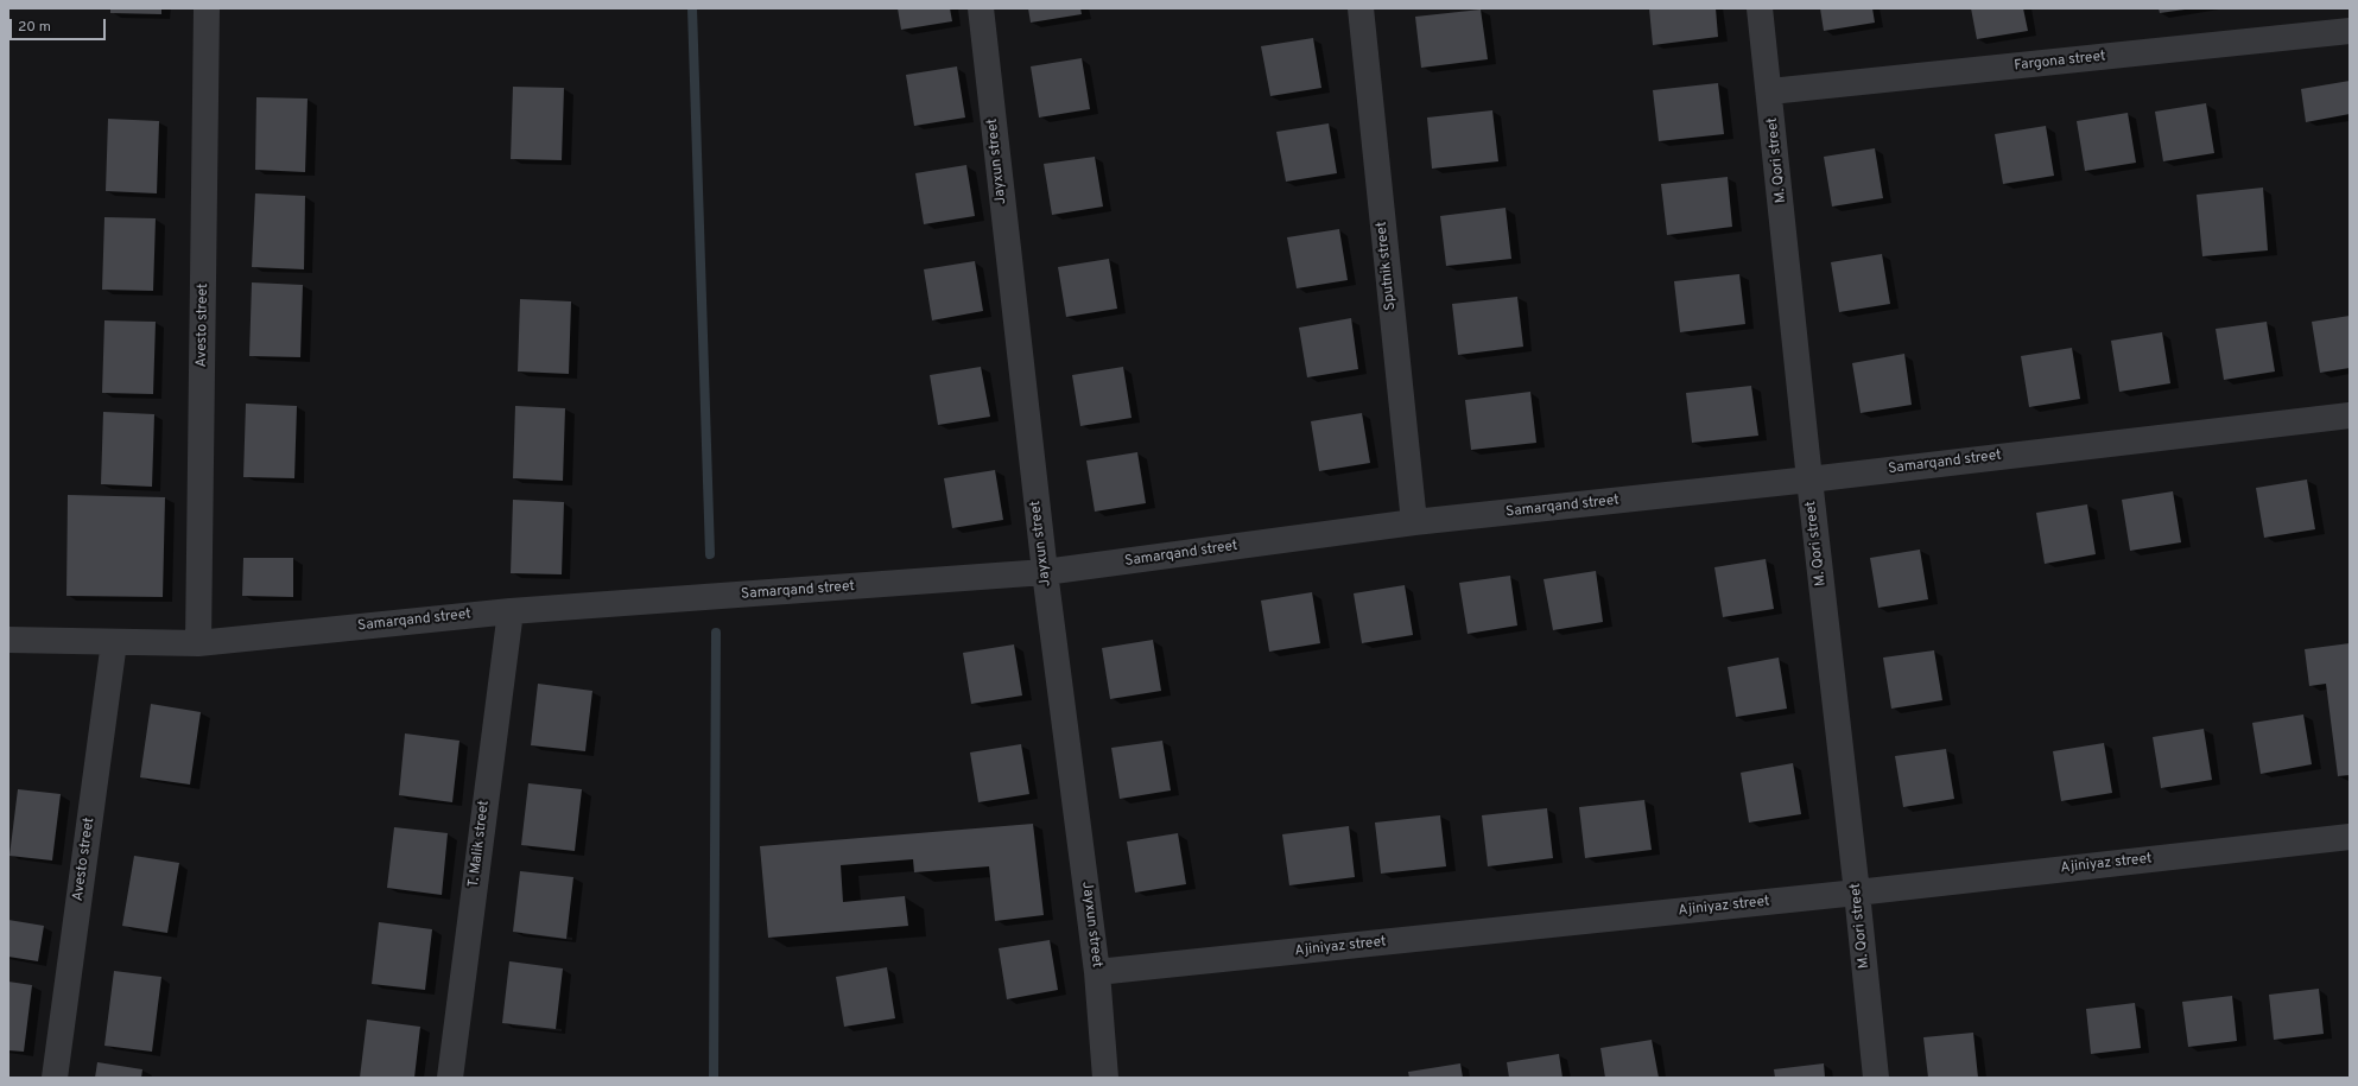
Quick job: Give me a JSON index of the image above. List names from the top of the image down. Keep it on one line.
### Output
{"streets":{"street":["Fargona street","M. Qori street","Jayxun street","Sputnik street","Avesto street","Samarqand street","T. Malik street","Ajiniyaz street"]},"crossings":[["Fargona street","M. Qori street"],["M. Qori street","Samarqand street"],["M. Qori street","Ajiniyaz street"],["Jayxun street","Samarqand street"],["Jayxun street","Ajiniyaz street"],["Sputnik street","Samarqand street"],["Avesto street","Samarqand street"],["Samarqand street","T. Malik street"]],"scale_bar":"20 m"}
